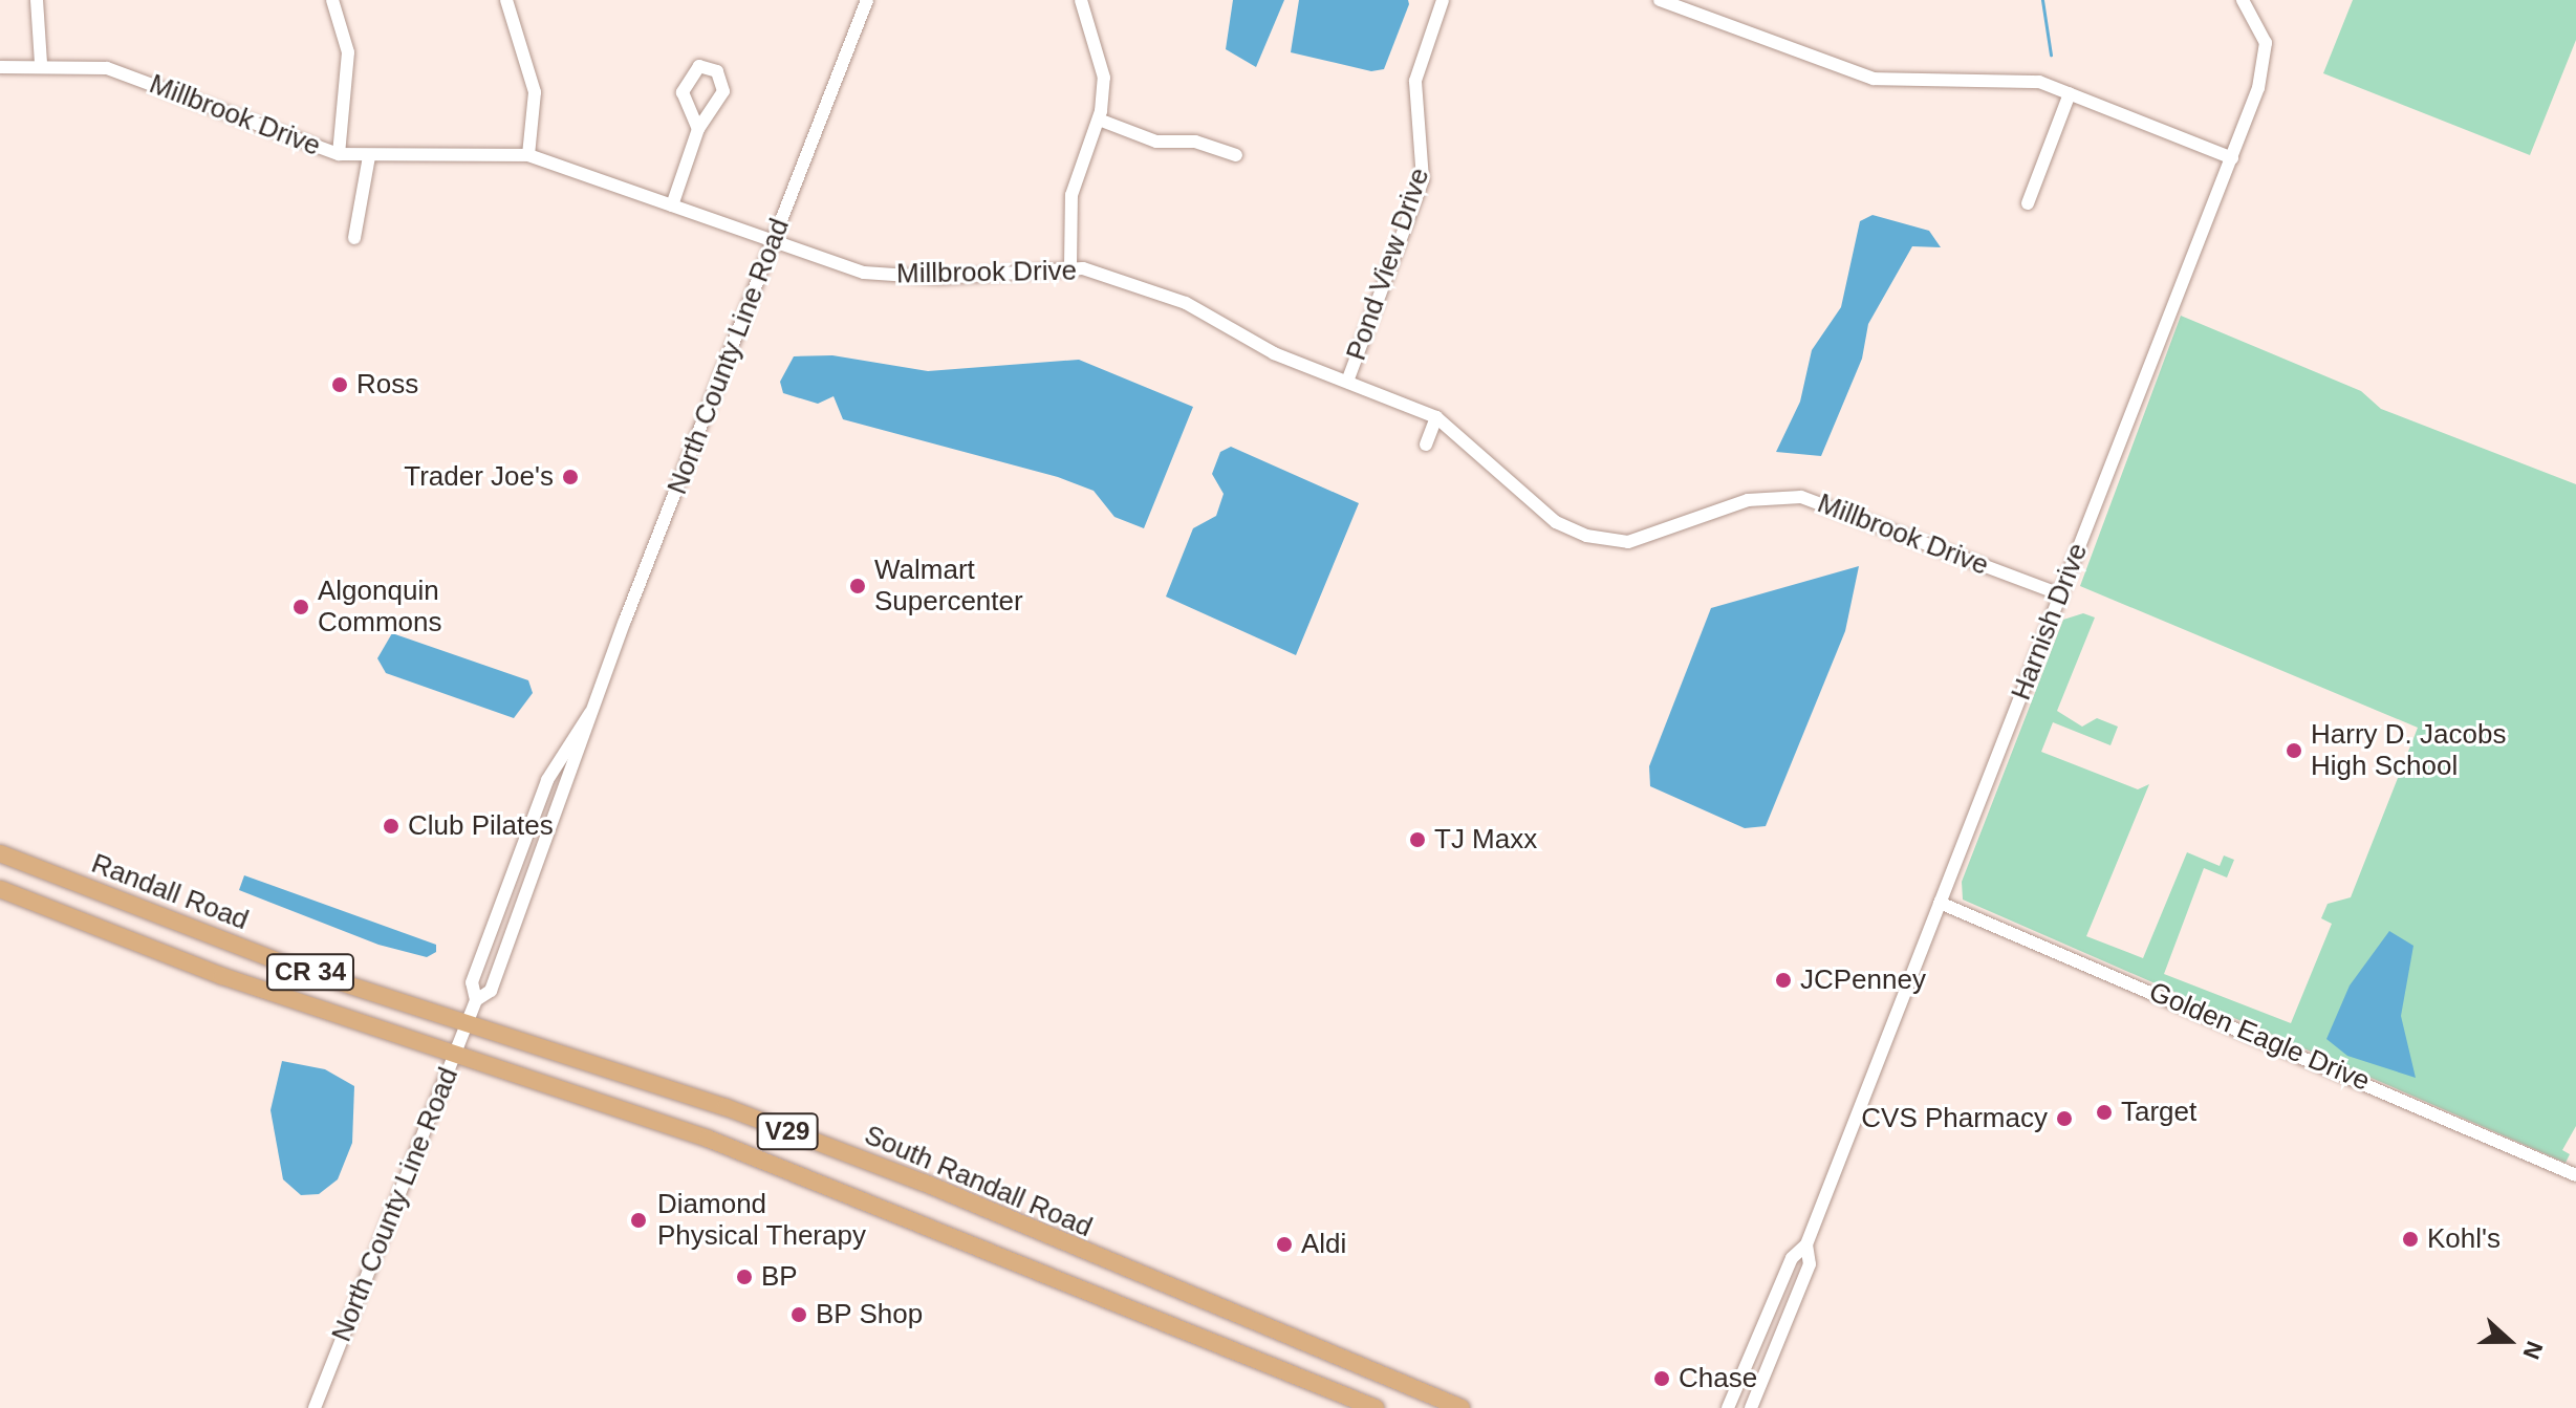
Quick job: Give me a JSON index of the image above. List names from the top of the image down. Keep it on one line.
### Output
{"streets":{"main road":["Randall Road","CR 34","V29","South Randall Road"],"street":["Millbrook Drive","Pond View Drive","North County Line Road","Harnish Drive","Golden Eagle Drive"]},"crossings":[["Millbrook Drive","Pond View Drive"],["Millbrook Drive","North County Line Road"],["Millbrook Drive","Harnish Drive"],["North County Line Road","Randall Road"],["North County Line Road","CR 34"],["North County Line Road","V29"],["North County Line Road","South Randall Road"],["Harnish Drive","Golden Eagle Drive"],["Randall Road","South Randall Road"],["CR 34","V29"]],"places":["Ross","Trader Joe's","Walmart Supercenter","Algonquin Commons","Harry D. Jacobs High School","Club Pilates","TJ Maxx","JCPenney","Target","CVS Pharmacy","Diamond Physical Therapy","Kohl's","Aldi","BP","BP Shop","Chase"],"north":"right"}
